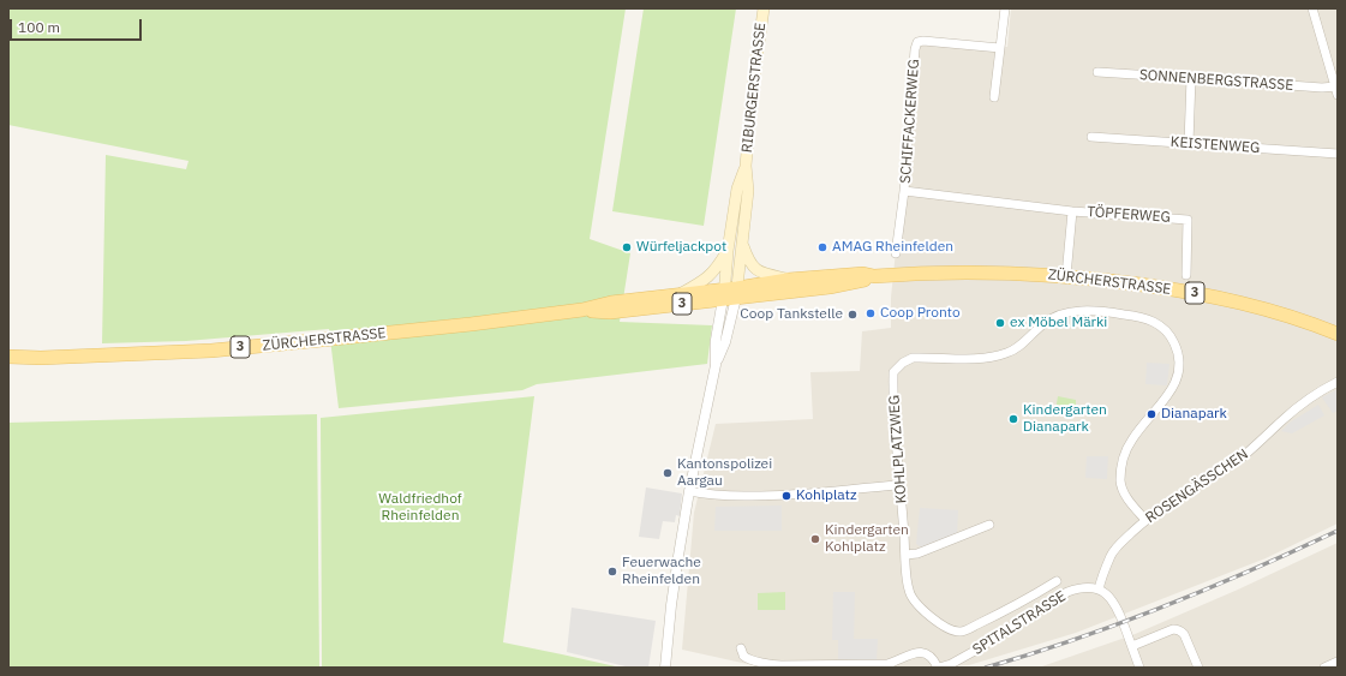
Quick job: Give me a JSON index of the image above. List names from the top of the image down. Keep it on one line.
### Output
{"streets":{"main road":["RIBURGERSTRASSE","ZÜRCHERSTRASSE","3"],"street":["SONNENBERGSTRASSE","SCHIFFACKERWEG","KEISTENWEG","TÖPFERWEG","KOHLPLATZWEG","ROSENGÄSSCHEN","SPITALSTRASSE"]},"crossings":[["RIBURGERSTRASSE","ZÜRCHERSTRASSE"],["SCHIFFACKERWEG","TÖPFERWEG"],["TÖPFERWEG","ZÜRCHERSTRASSE"],["KOHLPLATZWEG","ROSENGÄSSCHEN"],["ROSENGÄSSCHEN","SPITALSTRASSE"]],"parks":["Waldfriedhof Rheinfelden"],"places":["Würfeljackpot","AMAG Rheinfelden","Coop Pronto","Coop Tankstelle","ex Möbel Märki","Dianapark","Kindergarten Dianapark","Kantonspolizei Aargau","Kohlplatz","Kindergarten Kohlplatz","Feuerwache Rheinfelden"],"scale_bar":"100 m"}
